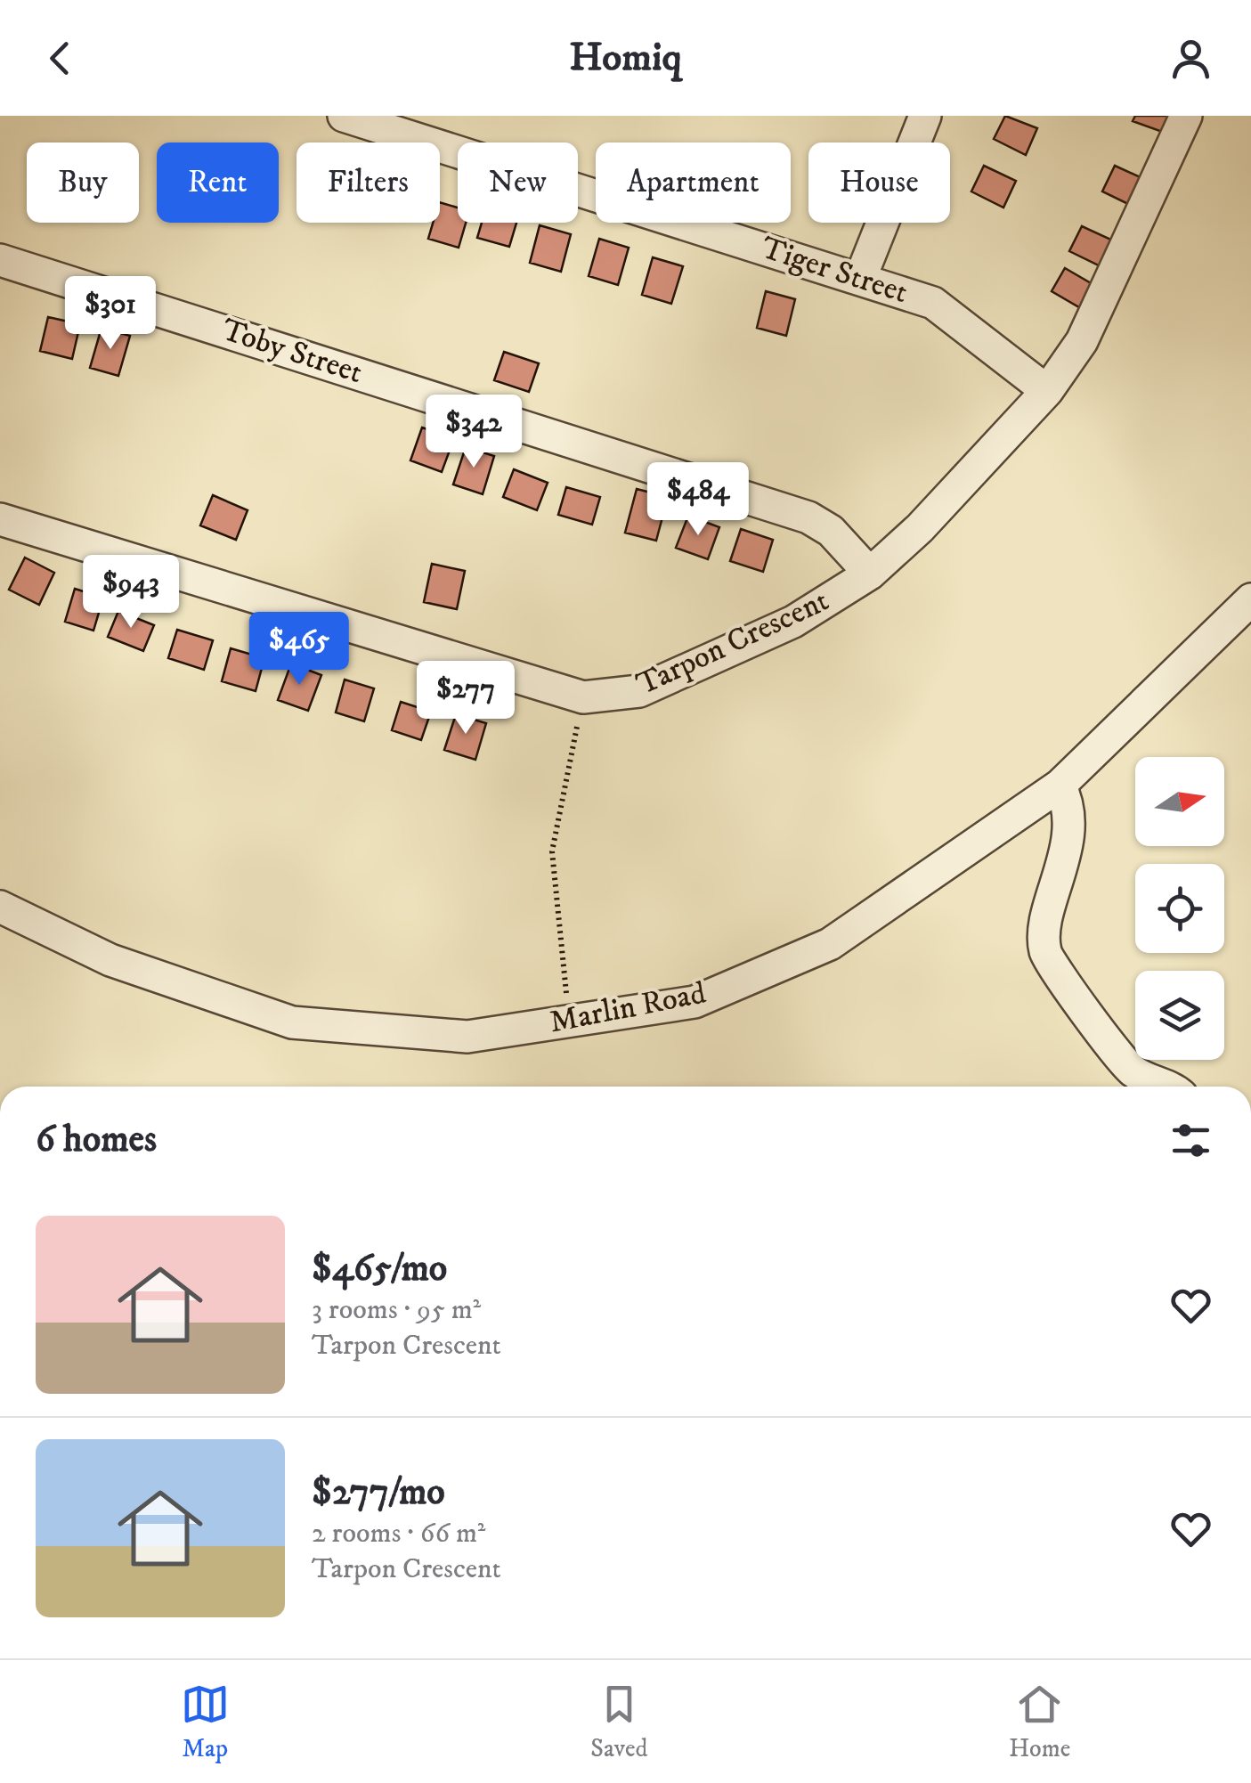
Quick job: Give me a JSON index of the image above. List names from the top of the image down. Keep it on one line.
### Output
{"streets":{"street":["Tiger Street","Toby Street","Tarpon Crescent","Marlin Road"]},"crossings":[["Tiger Street","Tarpon Crescent"],["Toby Street","Tarpon Crescent"]],"north":"right","page":{"header":"Homiq","chip":["Buy","Rent","Filters","New","Apartment","House"],"price":["$301","$342","$484","$943","$465","$277"],"heading":"6 homes","list":[{"name":"$465/mo","note":"3 rooms · 95 m² · Tarpon Crescent"},{"name":"$277/mo","note":"2 rooms · 66 m² · Tarpon Crescent"}],"tabs":["Map","Saved","Home"]}}
